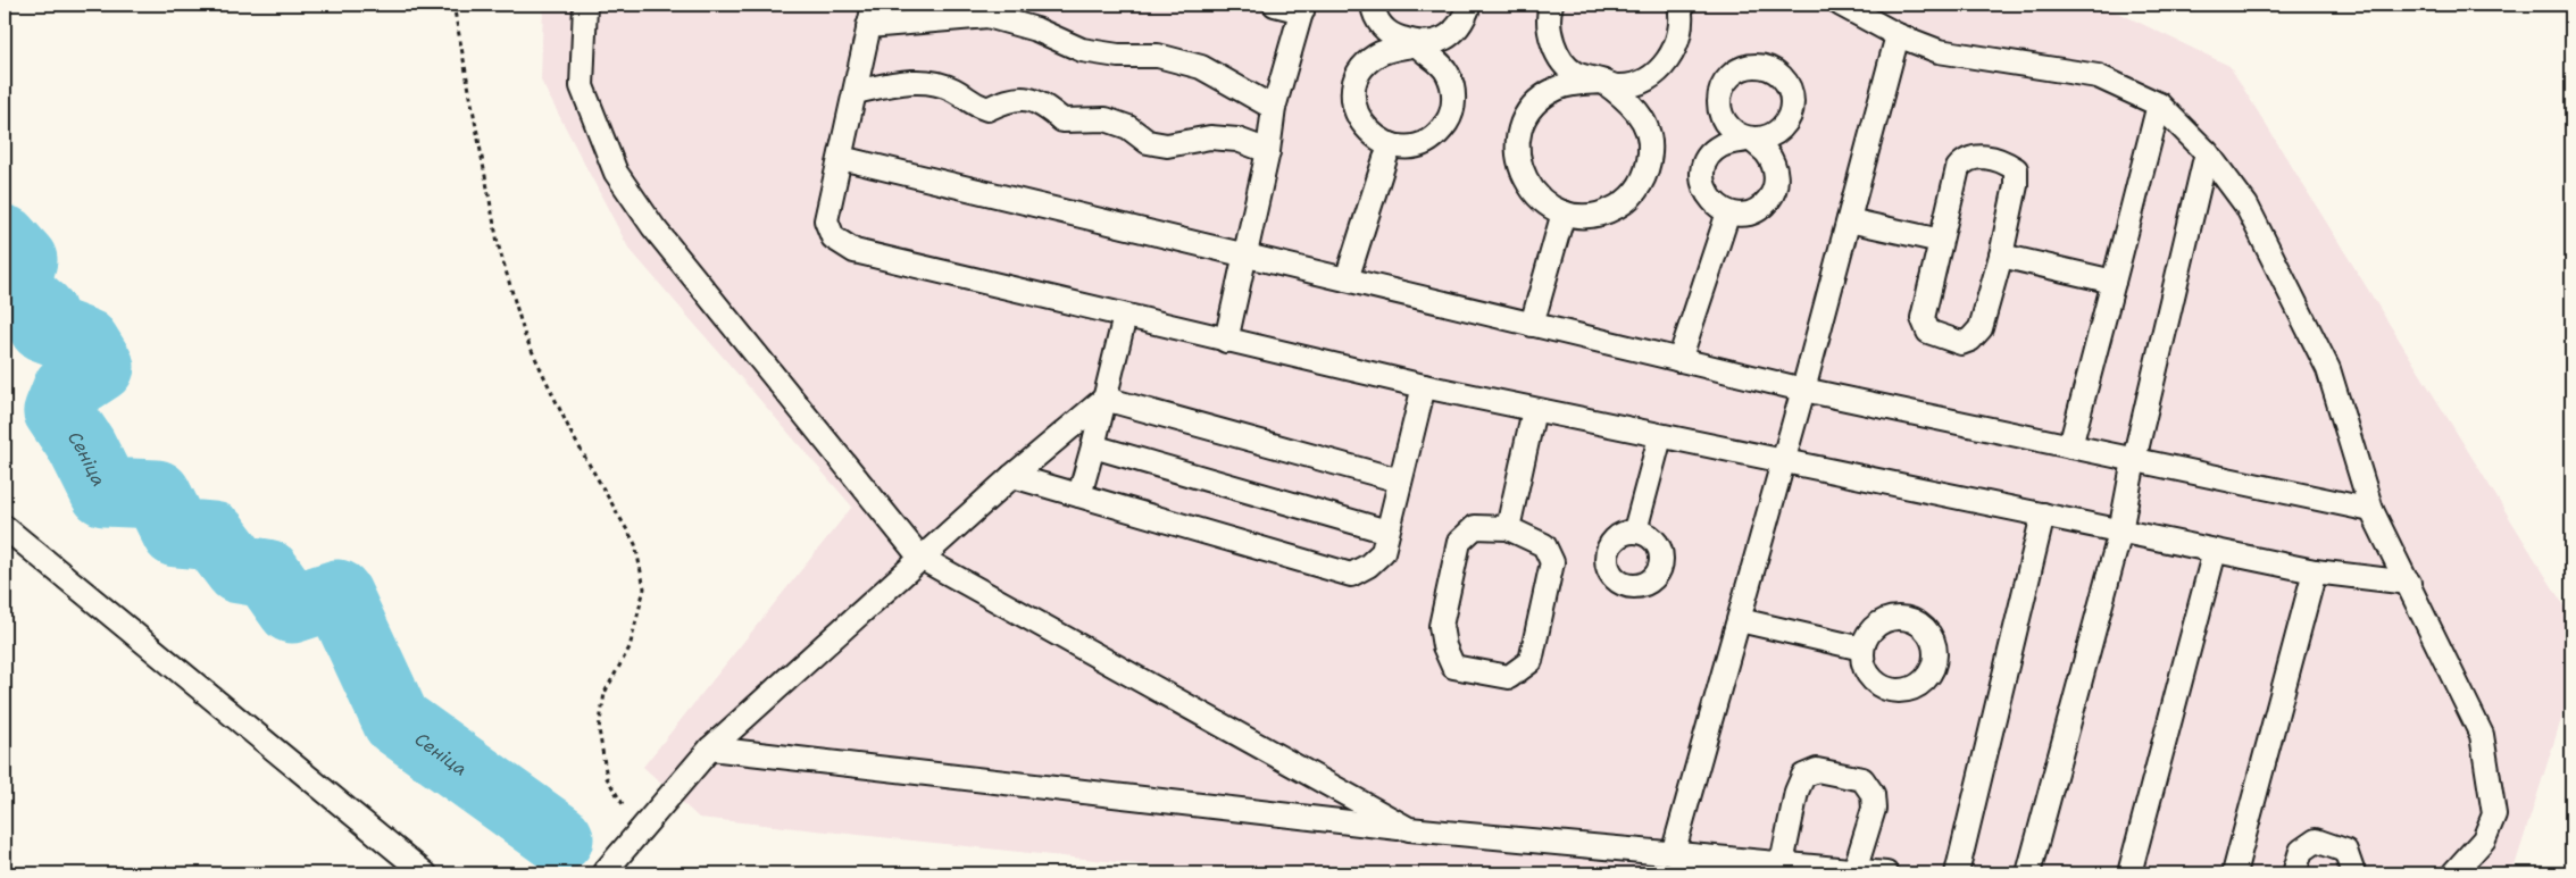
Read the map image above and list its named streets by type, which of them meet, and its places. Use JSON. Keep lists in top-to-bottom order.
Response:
{
  "water": ["Сеніца"]
}
